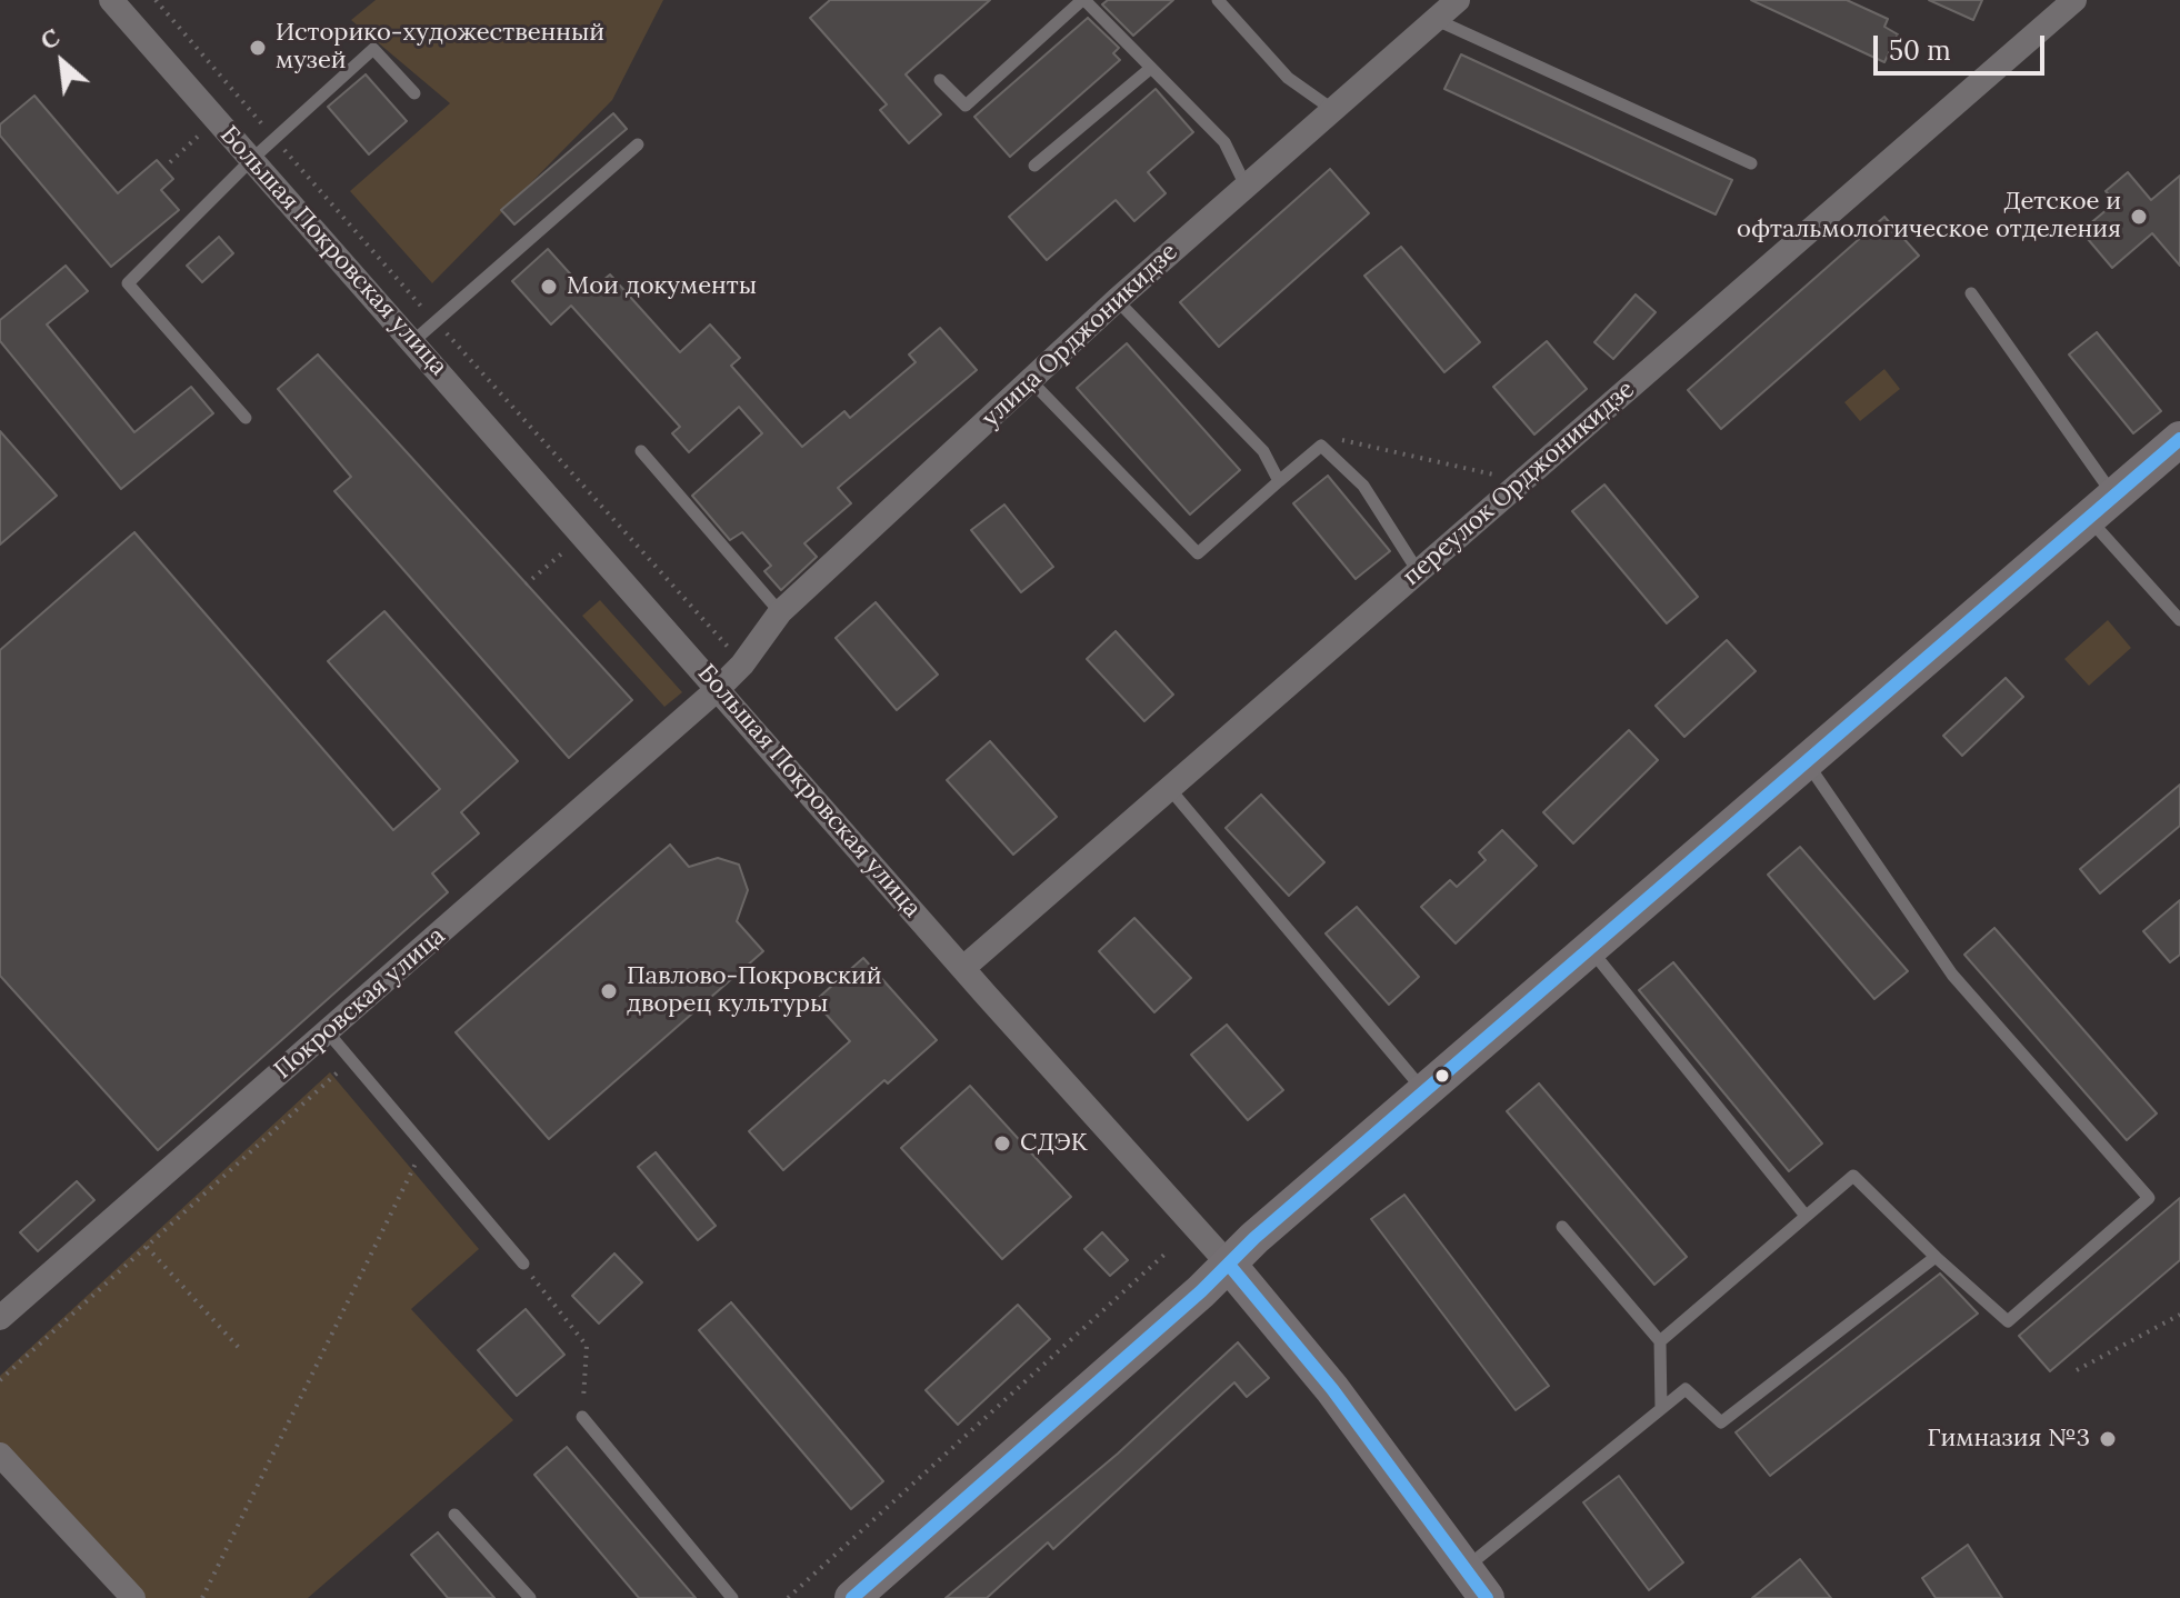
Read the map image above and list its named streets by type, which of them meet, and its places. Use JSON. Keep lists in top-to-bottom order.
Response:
{
  "streets": {
    "main road": ["Большая Покровская улица"],
    "street": ["улица Орджоникидзе", "переулок Орджоникидзе", "Покровская улица"]
  },
  "crossings": [
    ["Большая Покровская улица", "улица Орджоникидзе"],
    ["Большая Покровская улица", "переулок Орджоникидзе"],
    ["Большая Покровская улица", "Покровская улица"],
    ["улица Орджоникидзе", "Покровская улица"]
  ],
  "places": [
    "Историко-художественный музей",
    "Детское и офтальмологическое отделения",
    "Мои документы",
    "Павлово-Покровский дворец культуры",
    "СДЭК",
    "Гимназия №3"
  ],
  "scale_bar": "50 m",
  "north": "top left"
}
